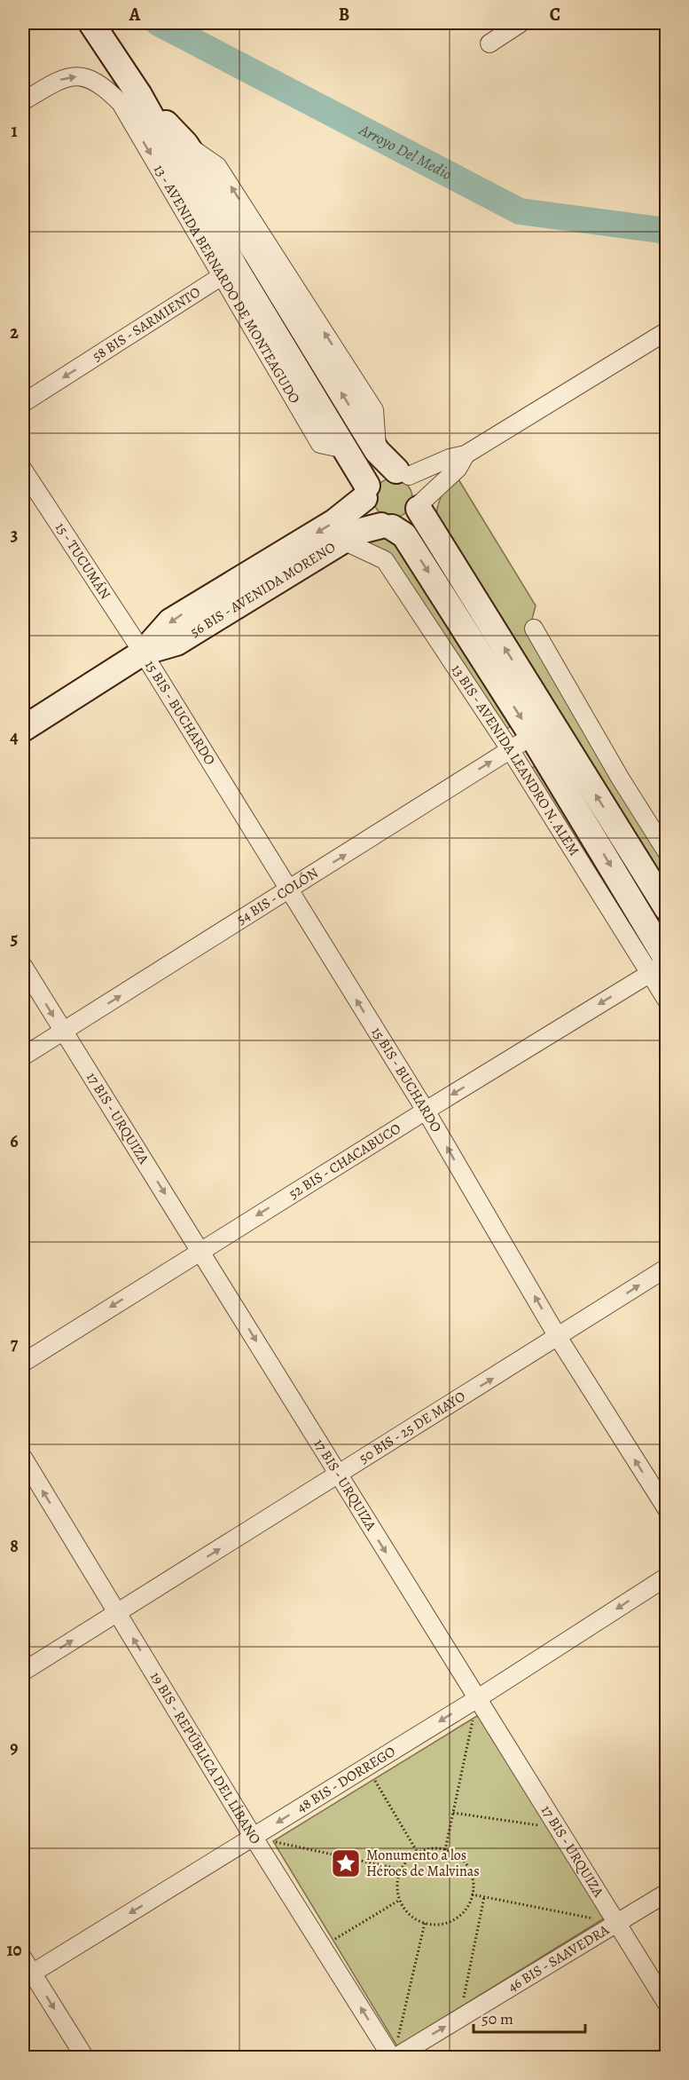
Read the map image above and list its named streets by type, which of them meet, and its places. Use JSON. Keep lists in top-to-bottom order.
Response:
{
  "streets": {
    "main road": ["13 - AVENIDA BERNARDO DE MONTEAGUDO", "56 BIS - AVENIDA MORENO", "13 BIS - AVENIDA LEANDRO N. ALEM"],
    "street": [
      "58 BIS - SARMIENTO",
      "15 - TUCUMÁN",
      "15 BIS - BUCHARDO",
      "54 BIS - COLÓN",
      "17 BIS - URQUIZA",
      "52 BIS - CHACABUCO",
      "50 BIS - 25 DE MAYO",
      "19 BIS - REPÚBLICA DEL LÍBANO",
      "48 BIS - DORREGO",
      "46 BIS - SAAVEDRA"
    ]
  },
  "crossings": [
    ["13 - AVENIDA BERNARDO DE MONTEAGUDO", "58 BIS - SARMIENTO"],
    ["13 - AVENIDA BERNARDO DE MONTEAGUDO", "56 BIS - AVENIDA MORENO"],
    ["13 - AVENIDA BERNARDO DE MONTEAGUDO", "13 BIS - AVENIDA LEANDRO N. ALEM"],
    ["15 - TUCUMÁN", "56 BIS - AVENIDA MORENO"],
    ["15 - TUCUMÁN", "15 BIS - BUCHARDO"],
    ["56 BIS - AVENIDA MORENO", "15 BIS - BUCHARDO"],
    ["56 BIS - AVENIDA MORENO", "13 BIS - AVENIDA LEANDRO N. ALEM"],
    ["15 BIS - BUCHARDO", "54 BIS - COLÓN"],
    ["15 BIS - BUCHARDO", "52 BIS - CHACABUCO"],
    ["15 BIS - BUCHARDO", "50 BIS - 25 DE MAYO"],
    ["13 BIS - AVENIDA LEANDRO N. ALEM", "54 BIS - COLÓN"],
    ["13 BIS - AVENIDA LEANDRO N. ALEM", "52 BIS - CHACABUCO"],
    ["54 BIS - COLÓN", "17 BIS - URQUIZA"],
    ["17 BIS - URQUIZA", "52 BIS - CHACABUCO"],
    ["17 BIS - URQUIZA", "50 BIS - 25 DE MAYO"],
    ["17 BIS - URQUIZA", "48 BIS - DORREGO"],
    ["17 BIS - URQUIZA", "46 BIS - SAAVEDRA"],
    ["50 BIS - 25 DE MAYO", "19 BIS - REPÚBLICA DEL LÍBANO"],
    ["19 BIS - REPÚBLICA DEL LÍBANO", "48 BIS - DORREGO"],
    ["19 BIS - REPÚBLICA DEL LÍBANO", "46 BIS - SAAVEDRA"]
  ],
  "one_way": [
    "58 BIS - SARMIENTO",
    "15 BIS - BUCHARDO",
    "54 BIS - COLÓN",
    "17 BIS - URQUIZA",
    "52 BIS - CHACABUCO",
    "50 BIS - 25 DE MAYO",
    "19 BIS - REPÚBLICA DEL LÍBANO",
    "48 BIS - DORREGO"
  ],
  "water": ["Arroyo Del Medio"],
  "places": {
    "place": ["Monumento a los Héroes de Malvinas"]
  },
  "scale_bar": "50 m",
  "grid": {
    "columns": ["A", "B", "C"],
    "rows": [
      "1",
      "2",
      "3",
      "4",
      "5",
      "6",
      "7",
      "8",
      "9",
      "10"
    ]
  }
}
